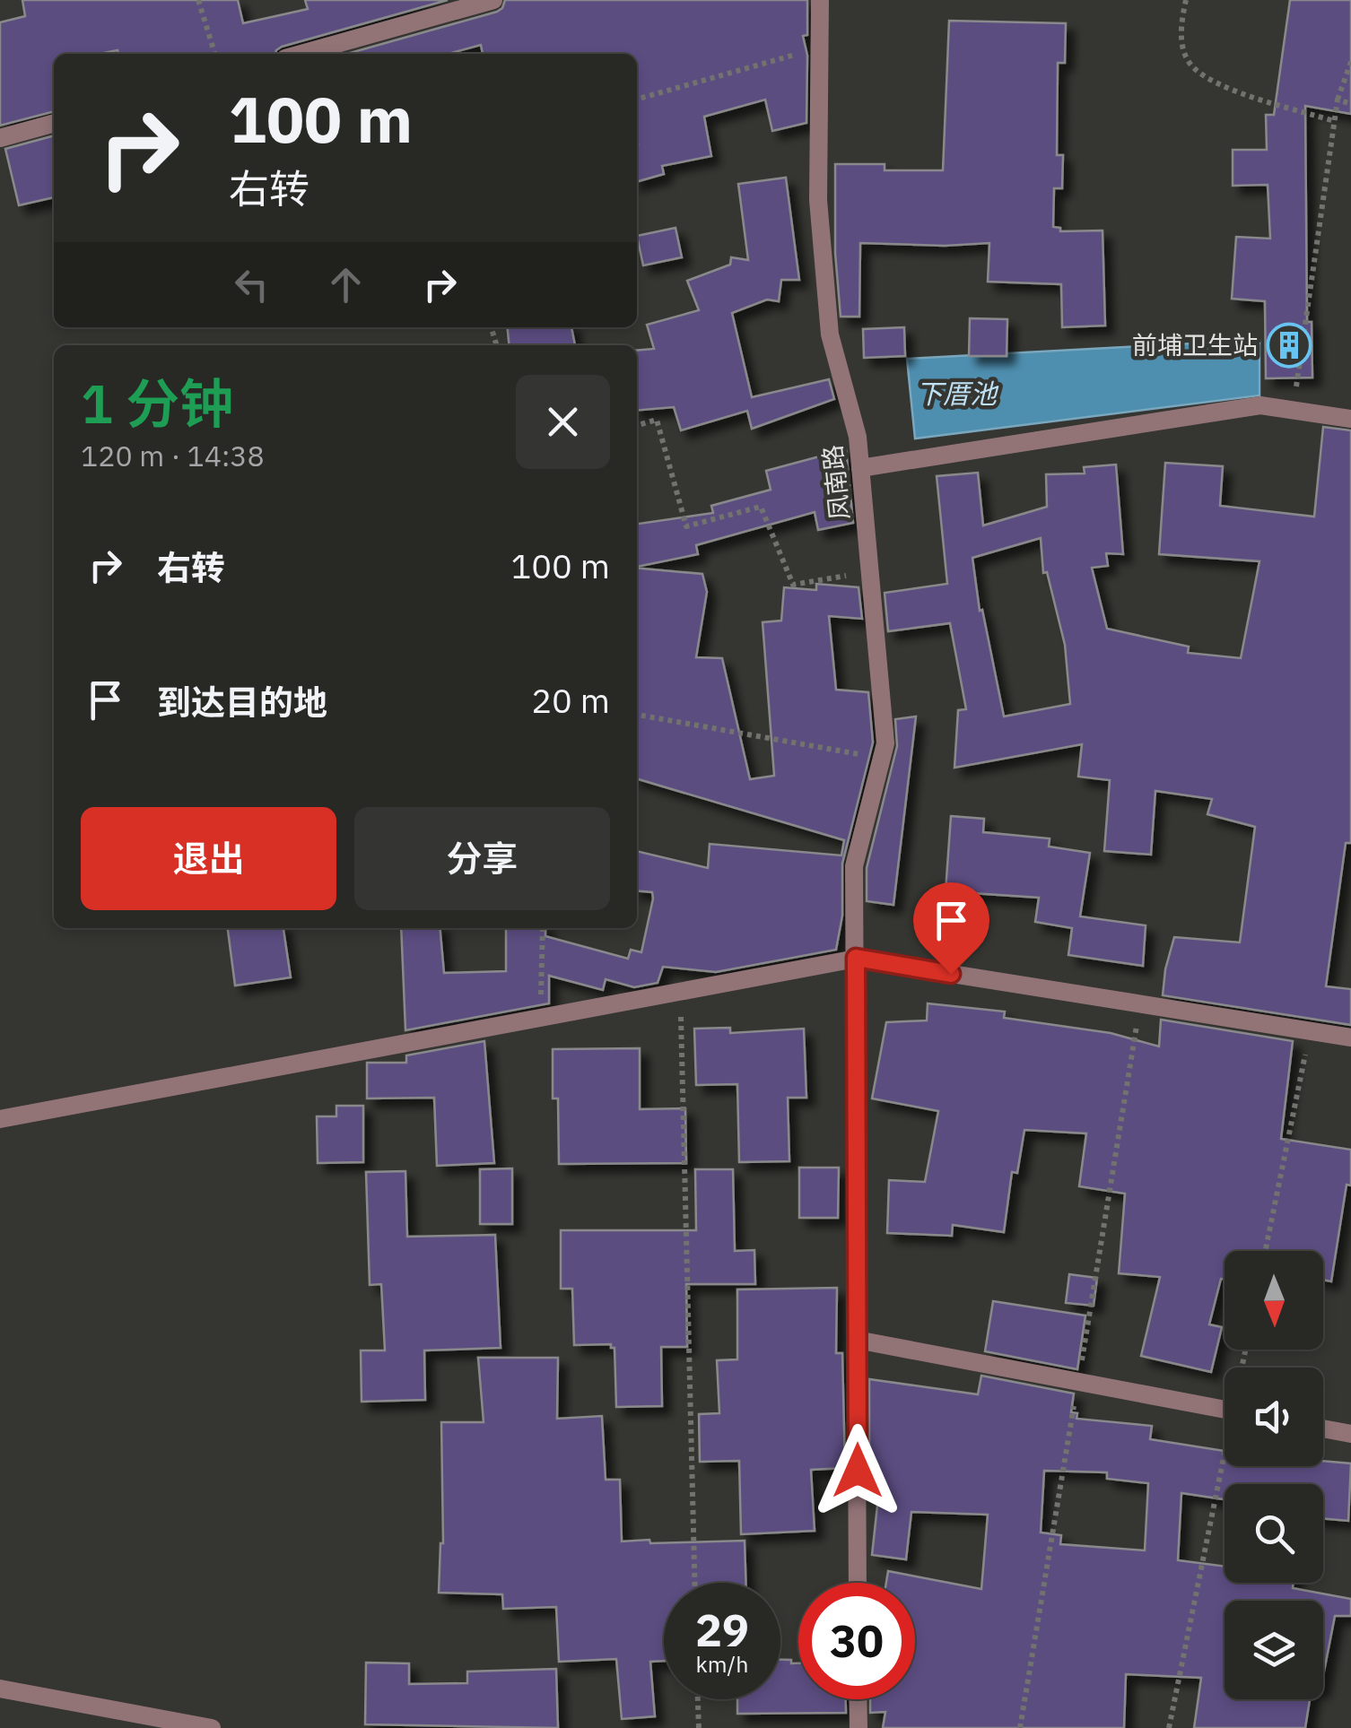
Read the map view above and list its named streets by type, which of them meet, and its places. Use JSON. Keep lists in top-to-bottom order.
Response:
{
  "streets": {
    "street": ["凤南路"]
  },
  "water": ["下厝池"],
  "places": {
    "building": ["前埔卫生站"]
  },
  "north": "bottom",
  "page": {
    "turn": ["100 m", "右转"],
    "heading": ["1 分钟", "120 m · 14:38"],
    "list": [
      {
        "name": "右转",
        "value": "100 m"
      },
      {
        "name": "到达目的地",
        "value": "20 m"
      }
    ],
    "buttons": ["退出", "分享"],
    "speed": "29 km/h",
    "limit": "30"
  }
}
